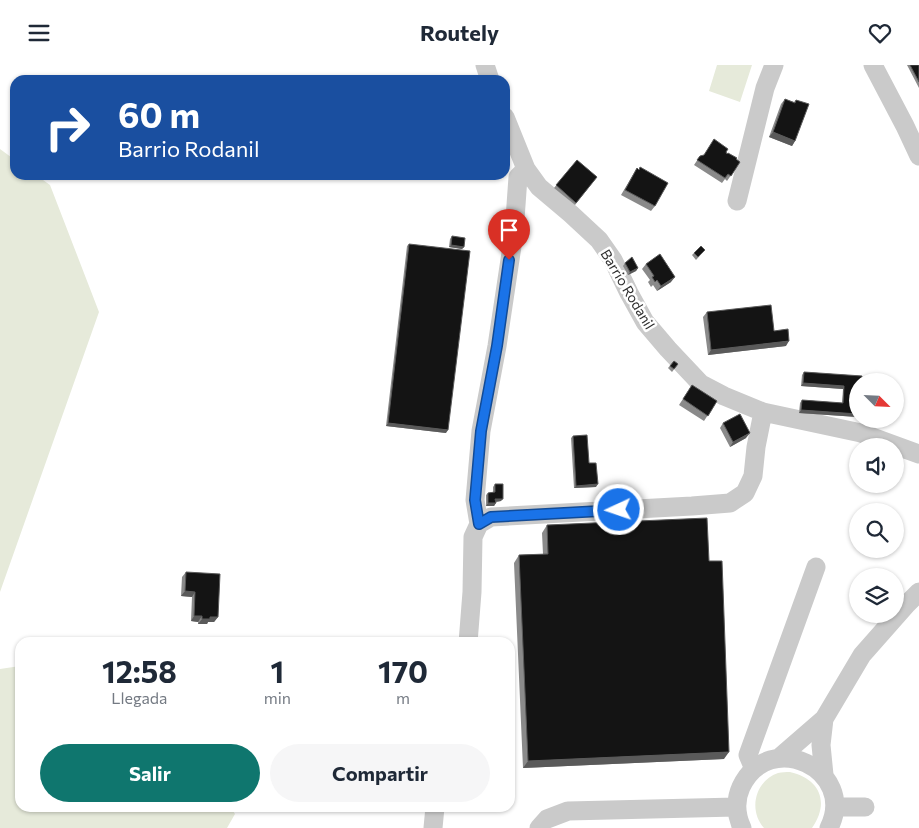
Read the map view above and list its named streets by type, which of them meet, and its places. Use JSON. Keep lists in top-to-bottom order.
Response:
{
  "streets": {
    "street": ["Barrio Rodanil"]
  },
  "north": "bottom right",
  "page": {
    "header": "Routely",
    "turn": ["60 m", "Barrio Rodanil"],
    "eta": [
      "12:58",
      "Llegada",
      "1",
      "min",
      "170",
      "m"
    ],
    "buttons": ["Salir", "Compartir"]
  }
}
